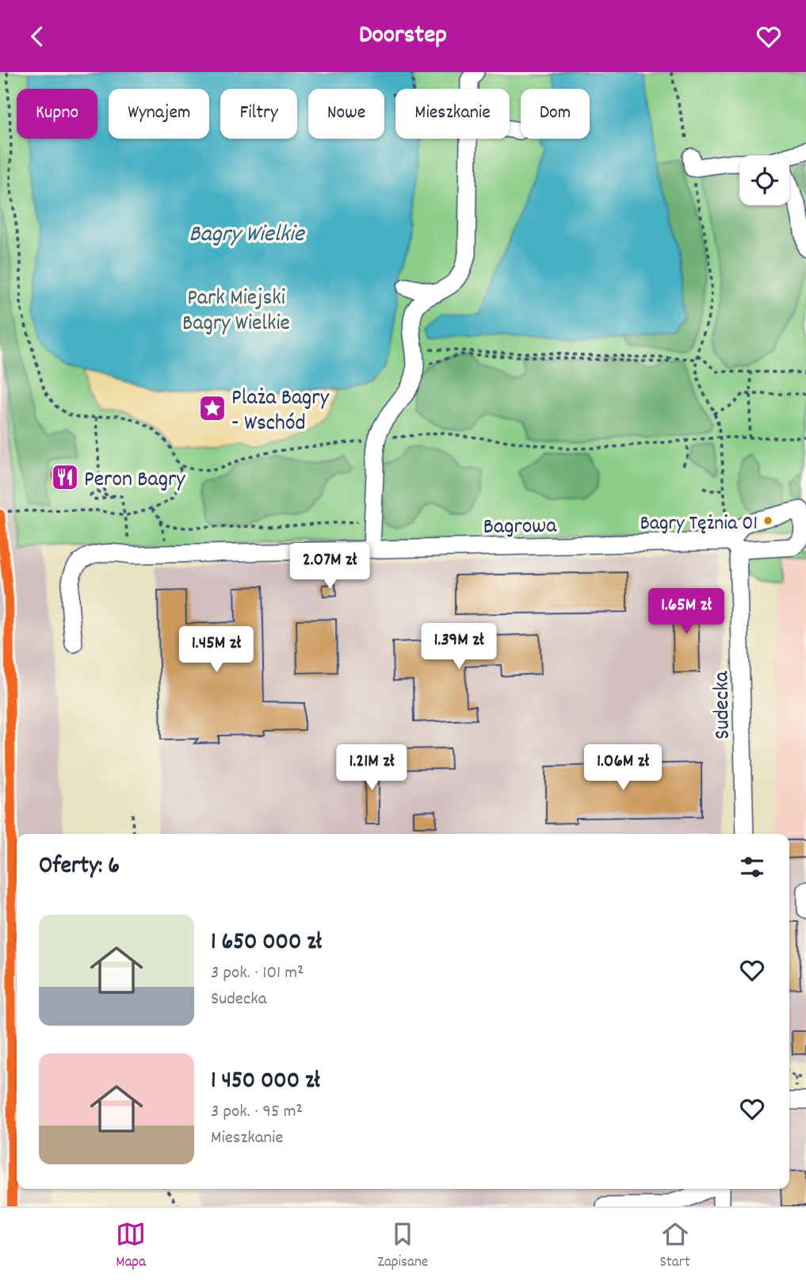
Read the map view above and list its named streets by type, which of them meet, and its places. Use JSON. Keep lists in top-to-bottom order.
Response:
{
  "streets": {
    "street": ["Bagrowa", "Sudecka"]
  },
  "crossings": [
    ["Bagrowa", "Sudecka"]
  ],
  "water": ["Bagry Wielkie"],
  "parks": ["Park Miejski Bagry Wielkie"],
  "places": {
    "place": ["Plaża Bagry - Wschód"],
    "restaurant": ["Peron Bagry"],
    "other": ["Bagry Tężnia 01"]
  },
  "page": {
    "header": "Doorstep",
    "chip": [
      "Kupno",
      "Wynajem",
      "Filtry",
      "Nowe",
      "Mieszkanie",
      "Dom"
    ],
    "price": [
      "2.07M zł",
      "1.65M zł",
      "1.39M zł",
      "1.45M zł",
      "1.21M zł",
      "1.06M zł"
    ],
    "heading": "Oferty: 6",
    "list": [
      {
        "name": "1 650 000 zł",
        "note": "3 pok. · 101 m² · Sudecka"
      },
      {
        "name": "1 450 000 zł",
        "note": "3 pok. · 95 m² · Mieszkanie"
      }
    ],
    "tabs": ["Mapa", "Zapisane", "Start"]
  }
}
